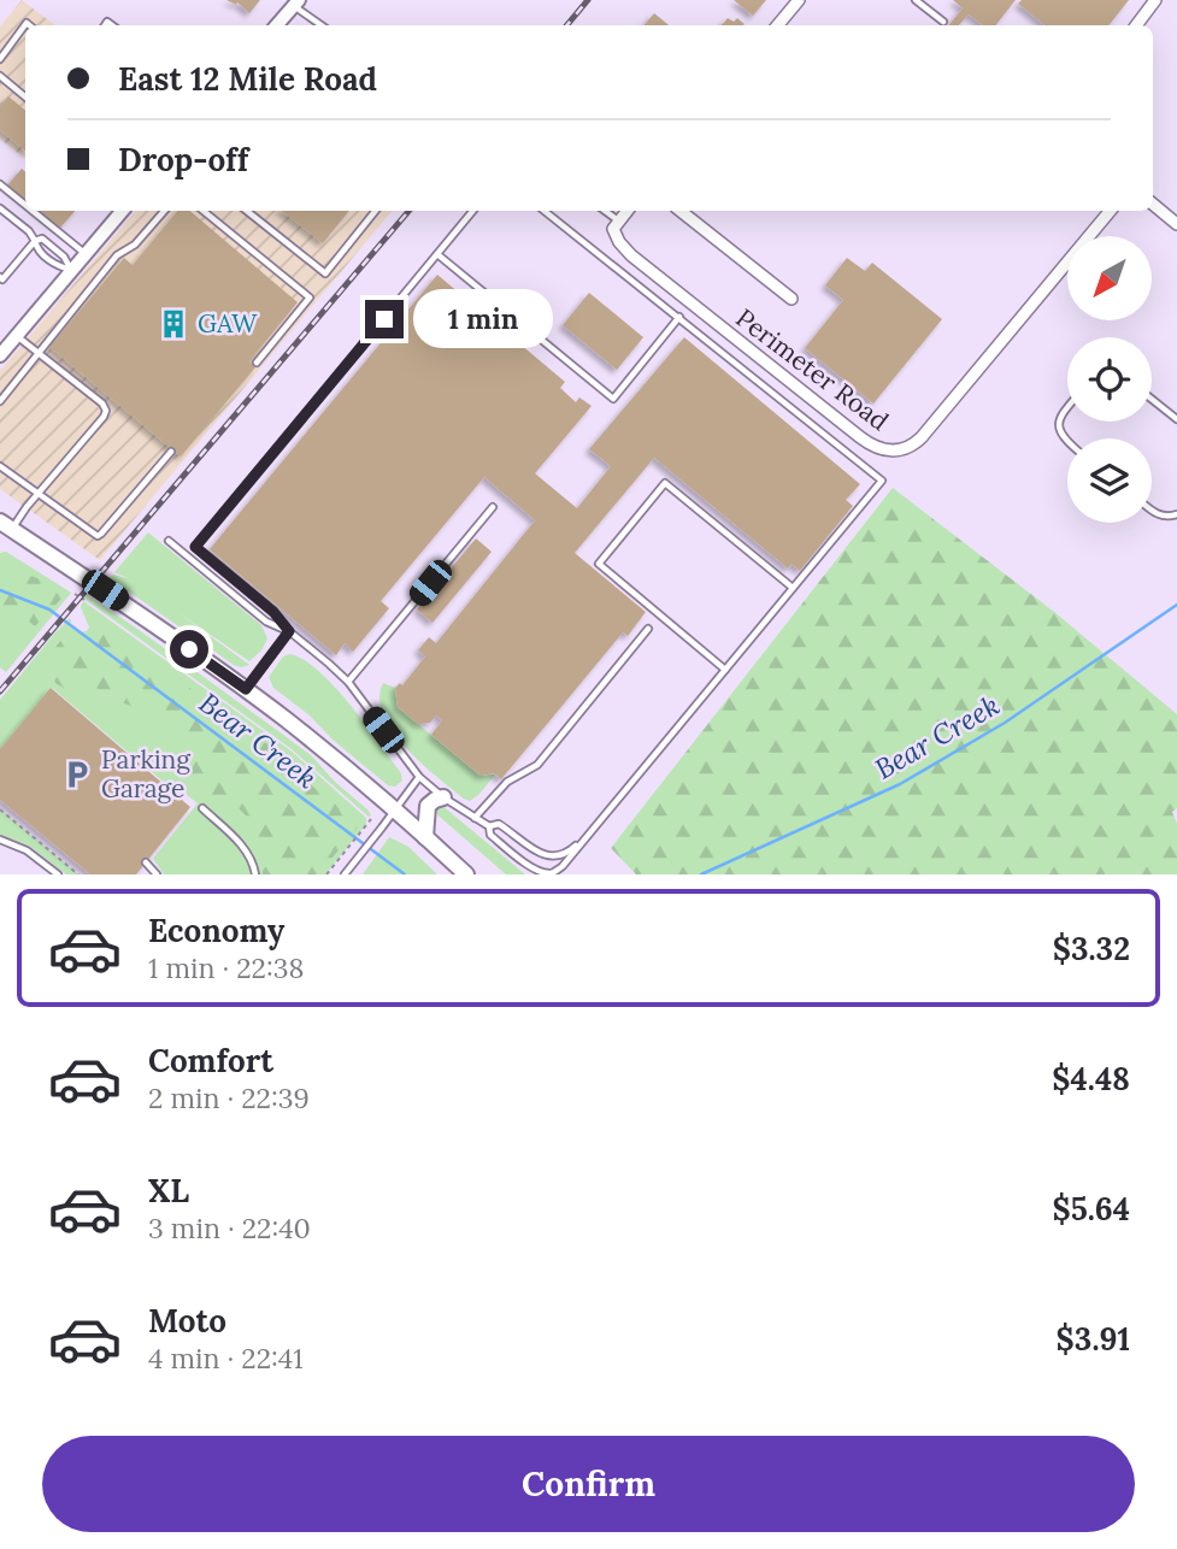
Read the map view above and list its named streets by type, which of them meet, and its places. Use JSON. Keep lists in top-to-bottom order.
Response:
{
  "streets": {
    "street": ["Perimeter Road"]
  },
  "water": ["Bear Creek"],
  "places": {
    "building": ["GAW"],
    "parking": ["Parking Garage"]
  },
  "north": "bottom left",
  "page": {
    "banner": ["East 12 Mile Road", "Drop-off"],
    "bubble": "1 min",
    "list": [
      {
        "name": "Economy",
        "note": "1 min · 22:38",
        "value": "$3.32"
      },
      {
        "name": "Comfort",
        "note": "2 min · 22:39",
        "value": "$4.48"
      },
      {
        "name": "XL",
        "note": "3 min · 22:40",
        "value": "$5.64"
      },
      {
        "name": "Moto",
        "note": "4 min · 22:41",
        "value": "$3.91"
      }
    ],
    "buttons": "Confirm"
  }
}
